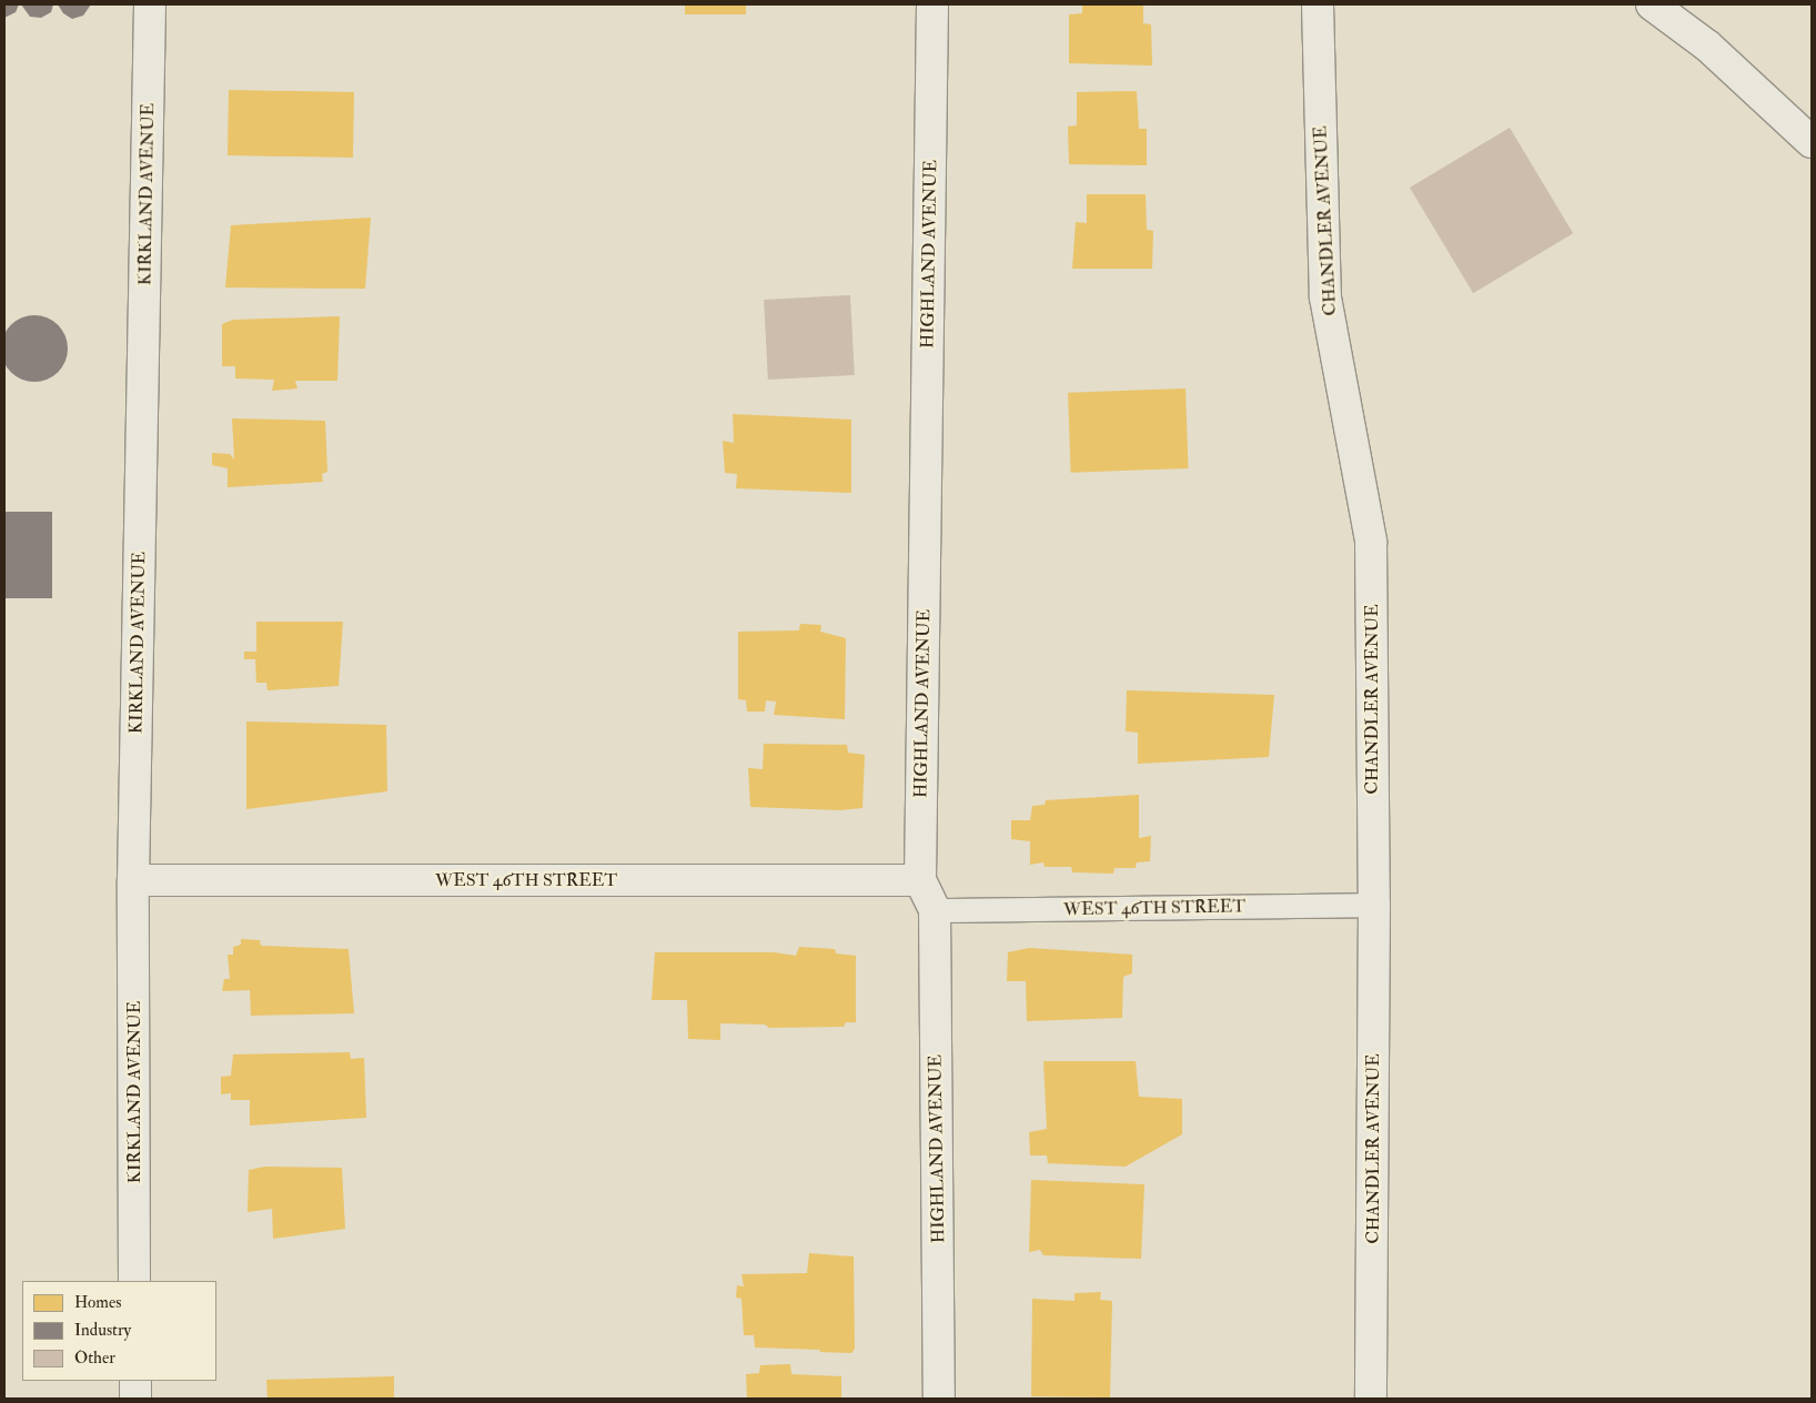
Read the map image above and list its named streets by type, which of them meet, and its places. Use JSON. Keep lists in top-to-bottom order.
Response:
{
  "streets": {
    "street": [
      "KIRKLAND AVENUE",
      "CHANDLER AVENUE",
      "HIGHLAND AVENUE",
      "WEST 46TH STREET"
    ]
  },
  "crossings": [
    ["KIRKLAND AVENUE", "WEST 46TH STREET"],
    ["CHANDLER AVENUE", "WEST 46TH STREET"],
    ["HIGHLAND AVENUE", "WEST 46TH STREET"]
  ],
  "legend": ["Homes", "Industry", "Other"]
}
